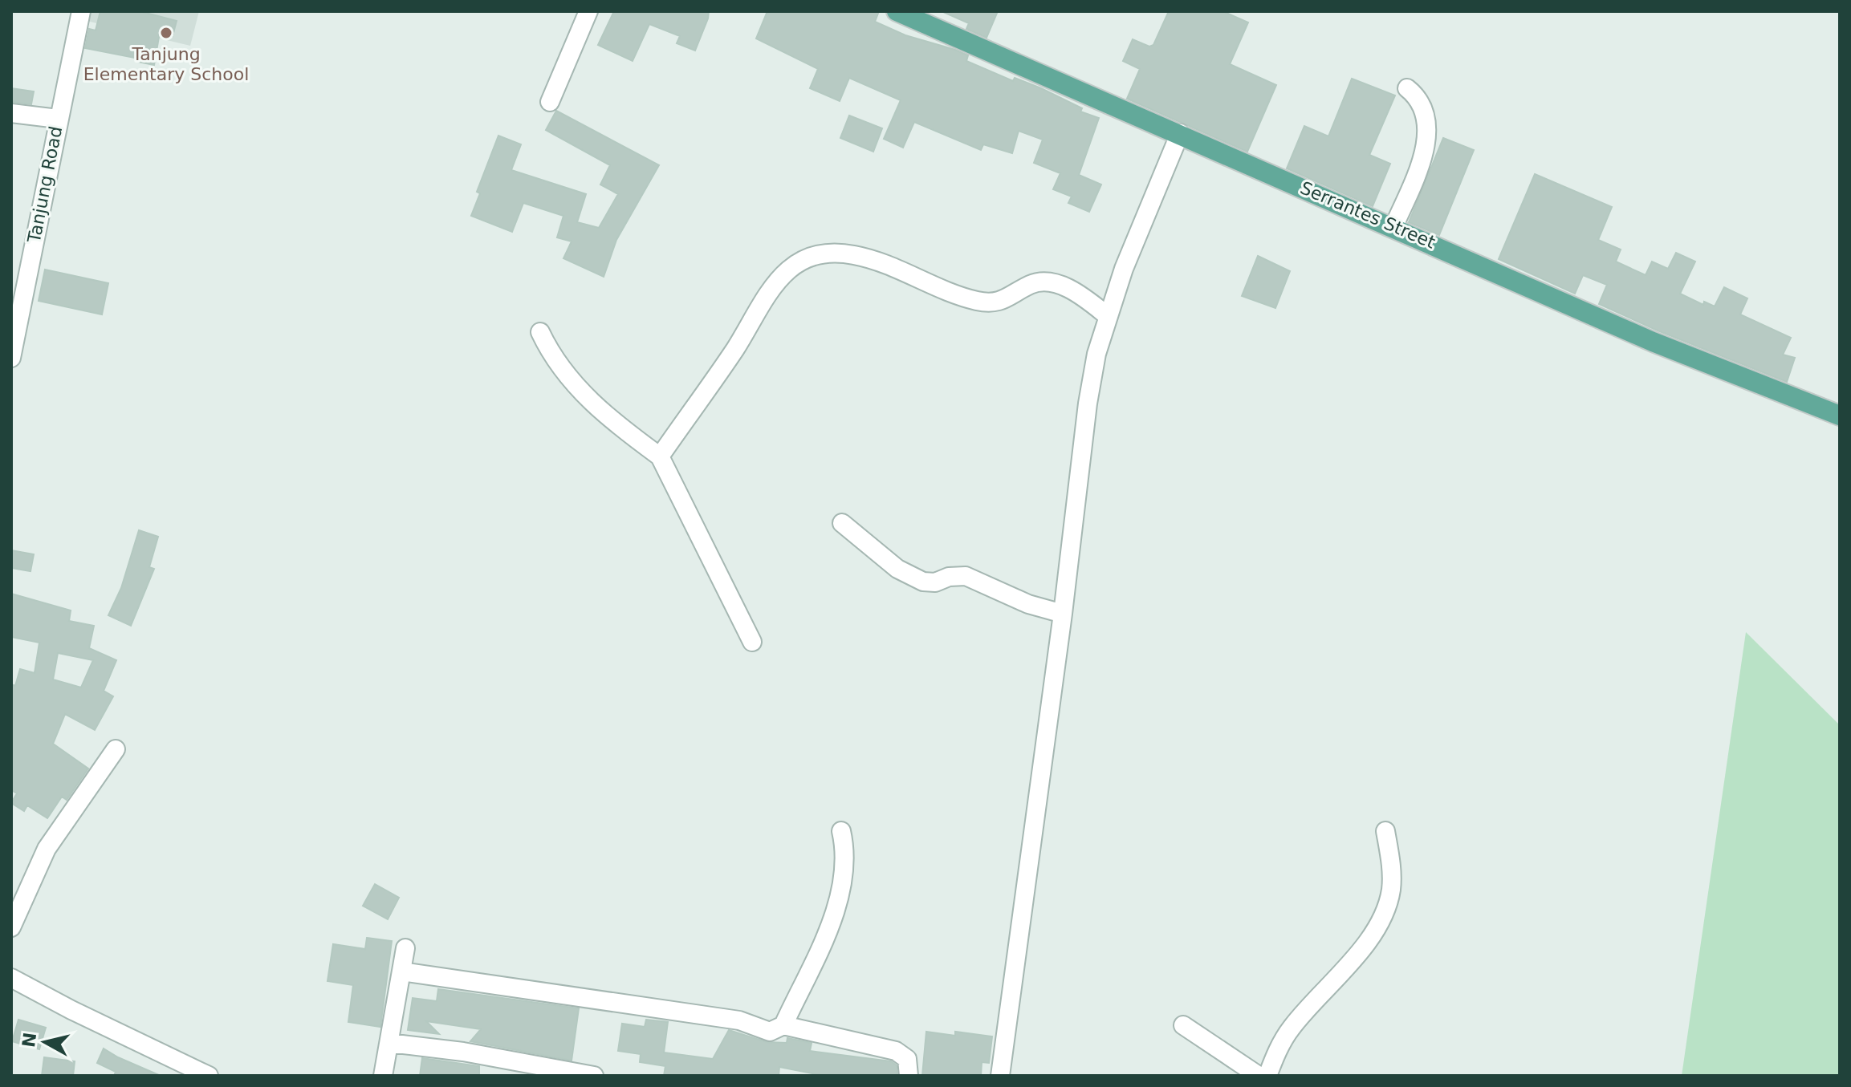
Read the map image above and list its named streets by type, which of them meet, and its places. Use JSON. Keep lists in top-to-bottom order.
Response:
{
  "streets": {
    "main road": ["Serrantes Street"],
    "street": ["Tanjung Road"]
  },
  "places": ["Tanjung Elementary School"],
  "north": "left"
}
